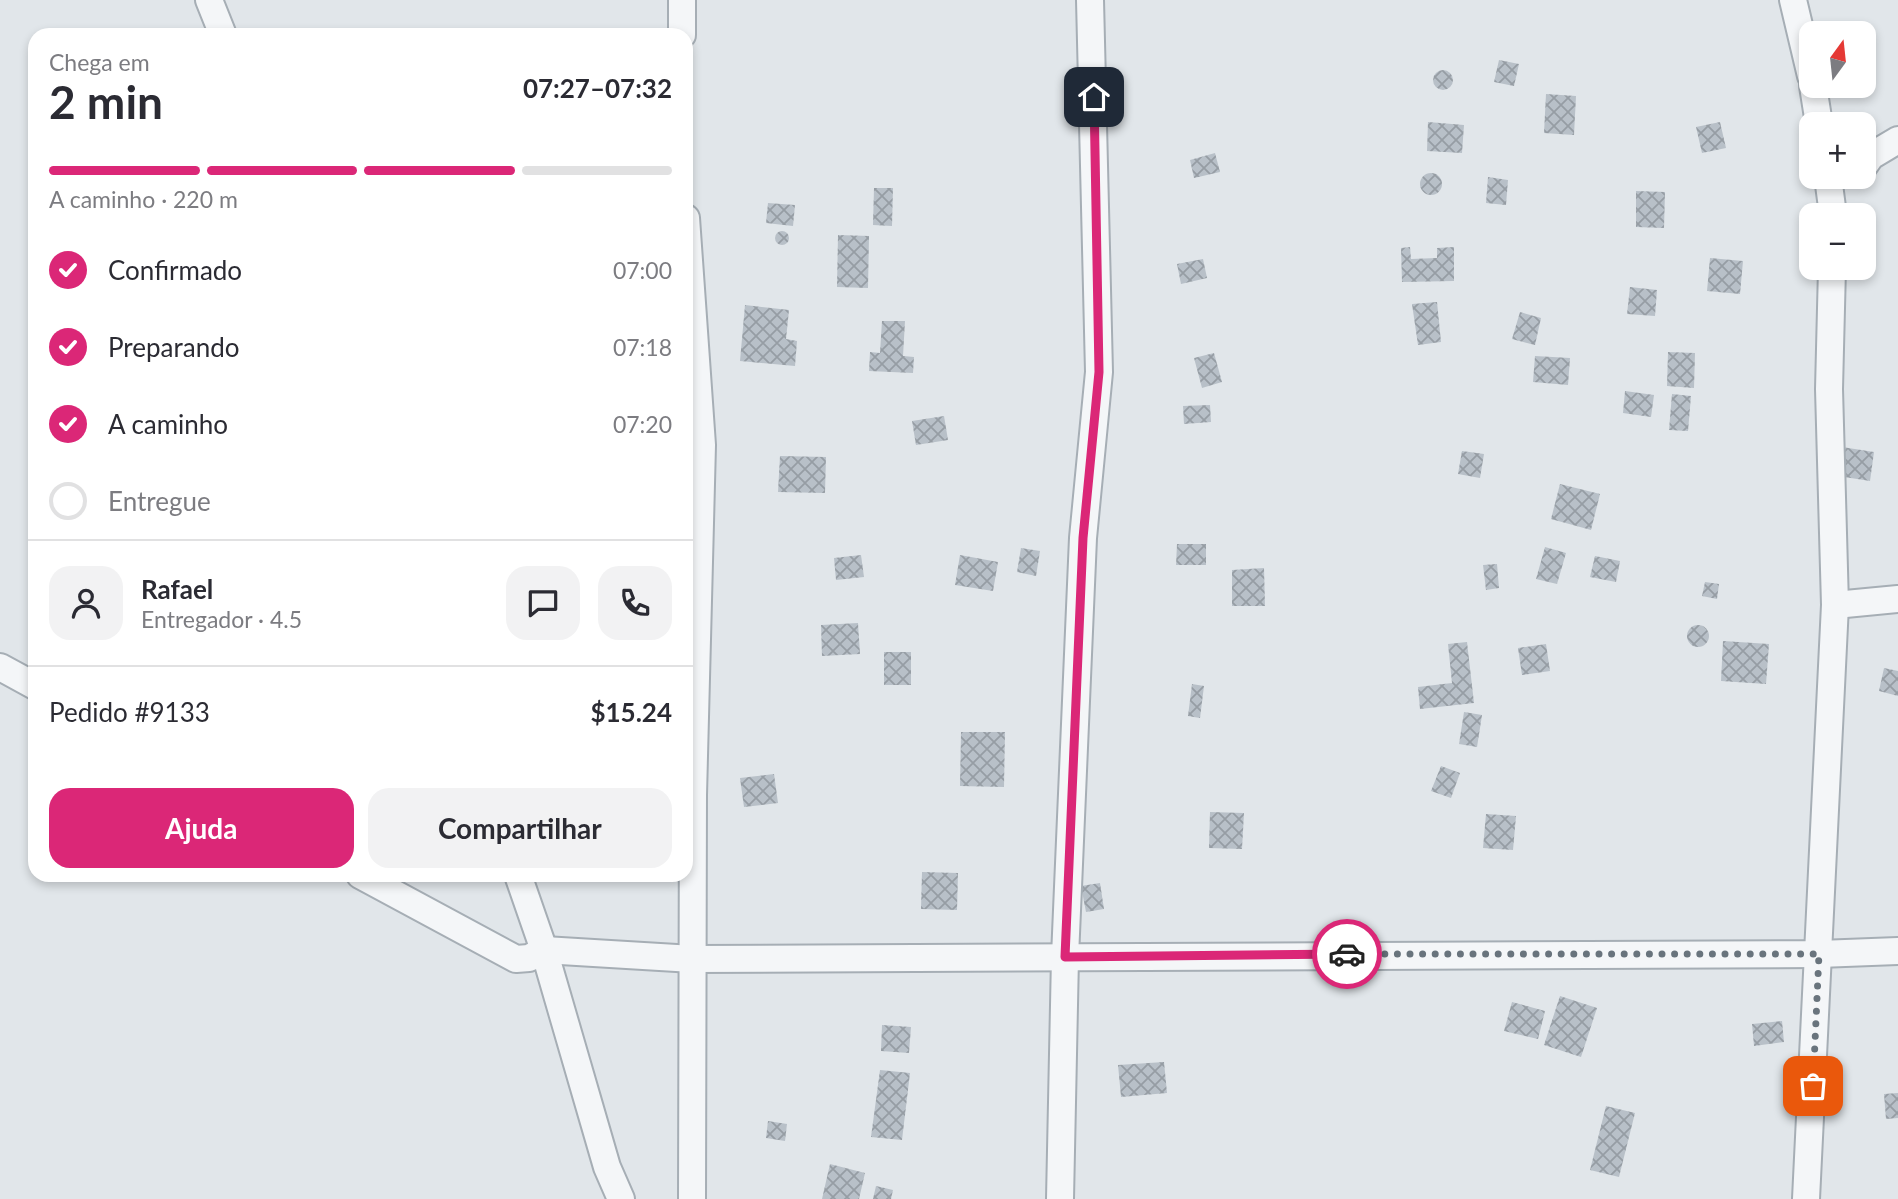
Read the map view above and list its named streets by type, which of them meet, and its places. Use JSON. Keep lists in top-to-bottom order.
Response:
{
  "north": "top",
  "page": {
    "map_buttons": ["+", "−"],
    "heading": ["2 min", "Chega em", "07:27–07:32"],
    "panel": [
      "Rafael",
      "Entregador · 4.5",
      "Pedido #9133",
      "$15.24"
    ],
    "bar": "A caminho · 220 m",
    "list": [
      ["Confirmado", "07:00"],
      ["Preparando", "07:18"],
      ["A caminho", "07:20"],
      "Entregue"
    ],
    "buttons": ["Ajuda", "Compartilhar"]
  }
}
